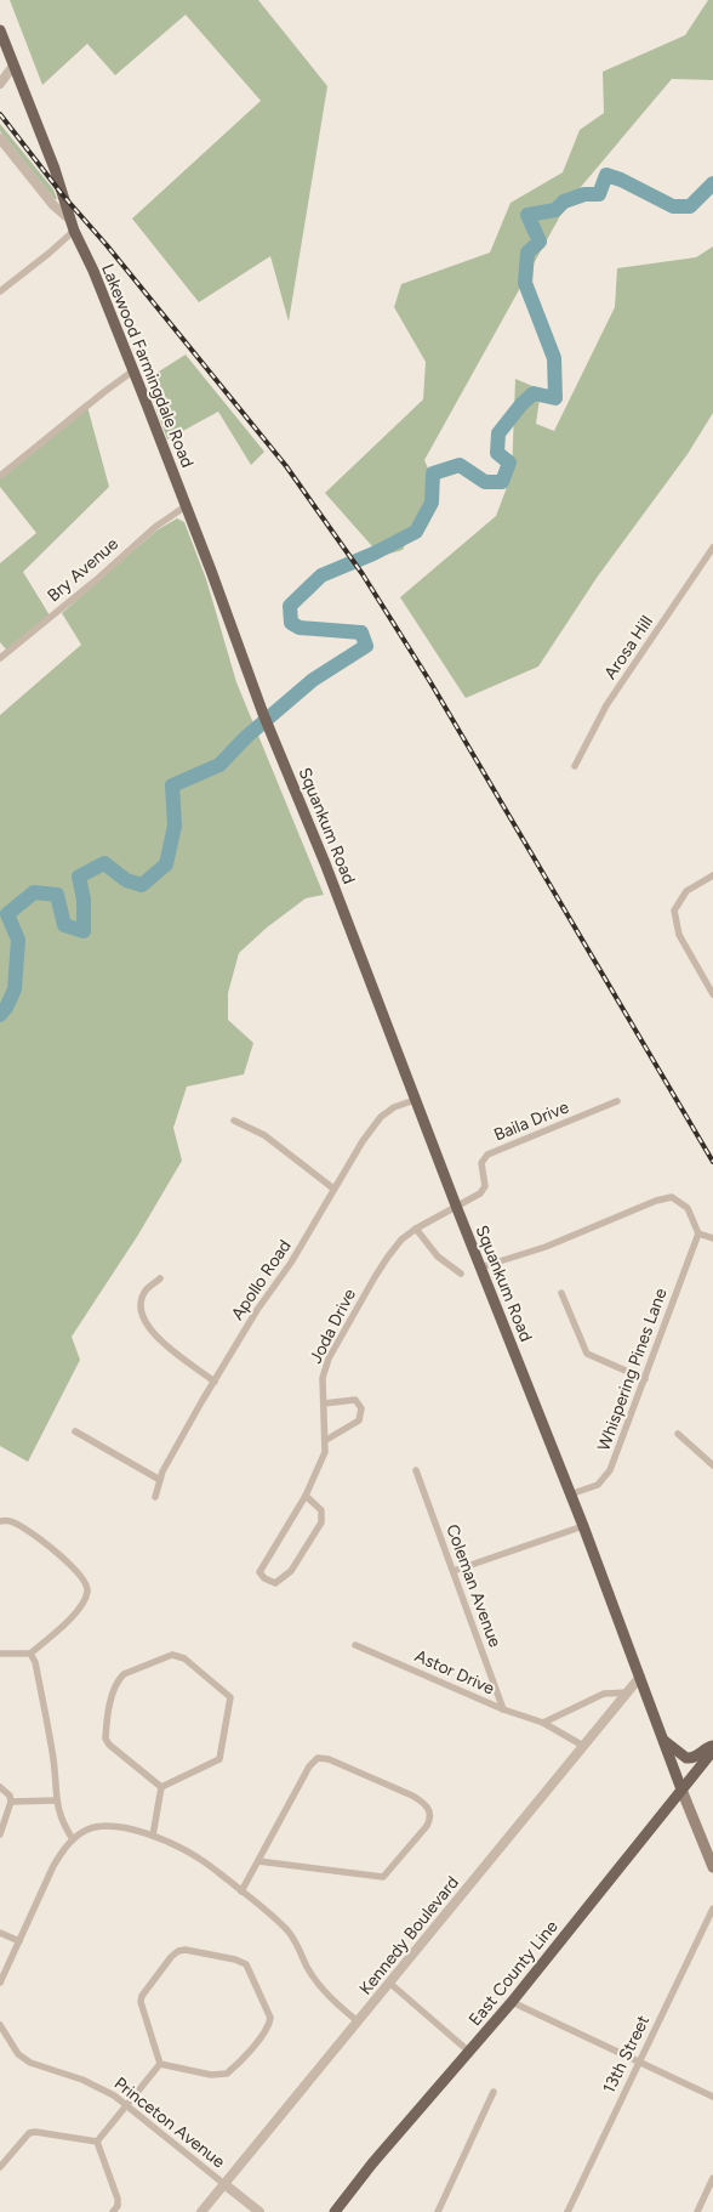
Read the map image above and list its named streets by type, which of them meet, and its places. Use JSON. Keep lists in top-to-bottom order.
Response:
{
  "streets": {
    "main road": ["Lakewood Farmingdale Road", "Squankum Road", "East County Line"],
    "street": [
      "Bry Avenue",
      "Arosa Hill",
      "Baila Drive",
      "Apollo Road",
      "Joda Drive",
      "Whispering Pines Lane",
      "Coleman Avenue",
      "Astor Drive",
      "Kennedy Boulevard",
      "13th Street",
      "Princeton Avenue"
    ]
  },
  "crossings": [
    ["Lakewood Farmingdale Road", "Bry Avenue"],
    ["Lakewood Farmingdale Road", "Squankum Road"],
    ["Squankum Road", "Baila Drive"],
    ["Squankum Road", "Apollo Road"],
    ["Squankum Road", "Joda Drive"],
    ["Squankum Road", "Whispering Pines Lane"],
    ["Squankum Road", "Kennedy Boulevard"],
    ["Squankum Road", "East County Line"],
    ["Baila Drive", "Joda Drive"],
    ["Coleman Avenue", "Astor Drive"],
    ["Astor Drive", "Kennedy Boulevard"],
    ["Kennedy Boulevard", "Princeton Avenue"]
  ]
}
